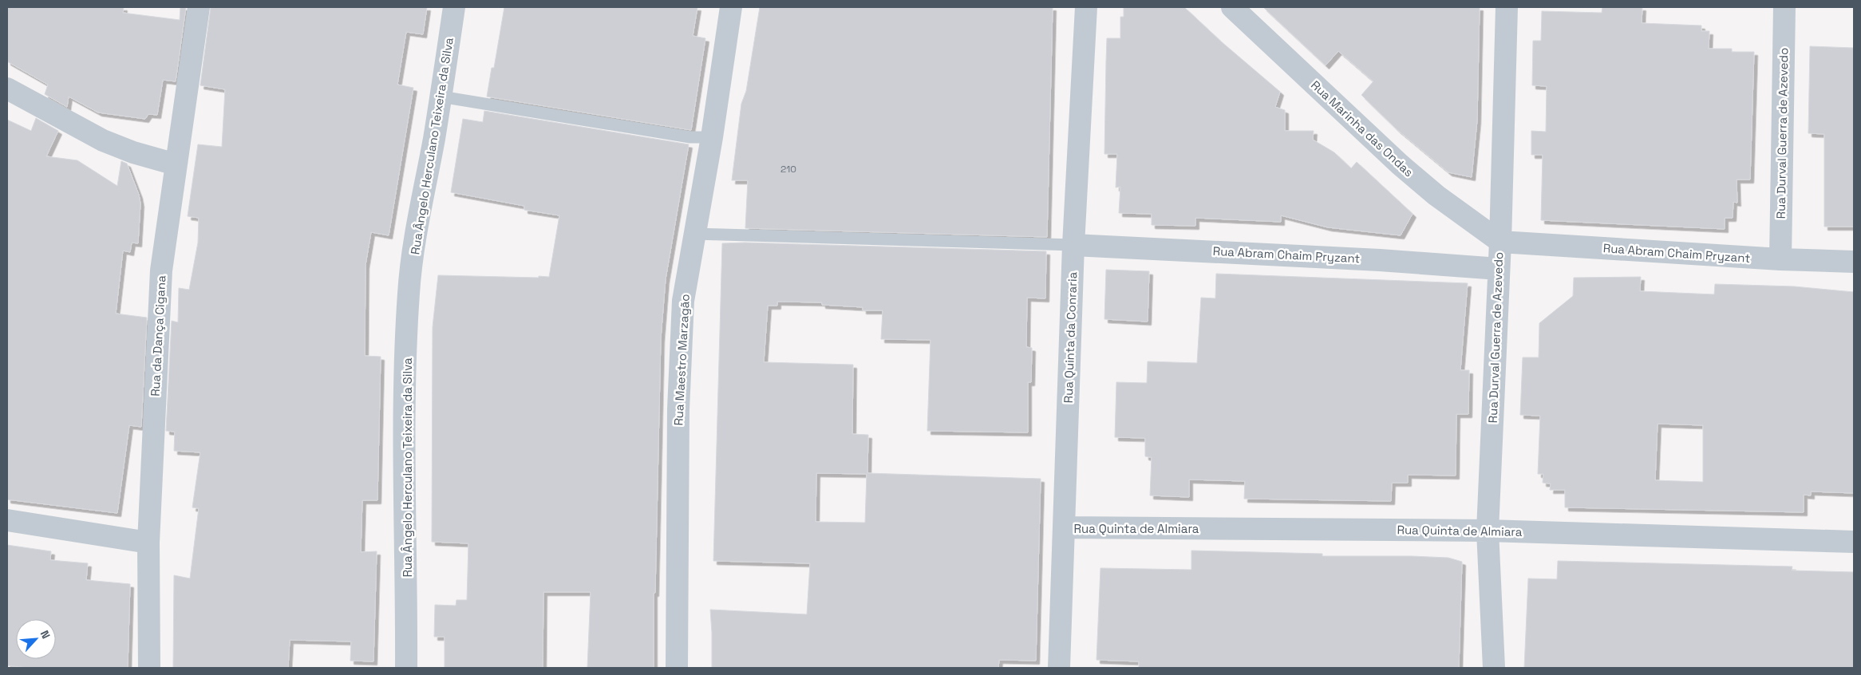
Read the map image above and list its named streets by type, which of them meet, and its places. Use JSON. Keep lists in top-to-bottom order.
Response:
{
  "streets": {
    "street": [
      "Rua Marinha das Ondas",
      "Rua Durval Guerra de Azevedo",
      "Rua Ângelo Herculano Teixeira da Silva",
      "Rua Abram Chaim Pryzant",
      "Rua da Dança Cigana",
      "Rua Quinta da Conraria",
      "Rua Maestro Marzagão",
      "Rua Quinta de Almiara"
    ]
  },
  "crossings": [
    ["Rua Marinha das Ondas", "Rua Durval Guerra de Azevedo"],
    ["Rua Marinha das Ondas", "Rua Abram Chaim Pryzant"],
    ["Rua Durval Guerra de Azevedo", "Rua Abram Chaim Pryzant"],
    ["Rua Durval Guerra de Azevedo", "Rua Quinta de Almiara"],
    ["Rua Abram Chaim Pryzant", "Rua Quinta da Conraria"],
    ["Rua Quinta da Conraria", "Rua Quinta de Almiara"]
  ],
  "house_numbers": ["210"],
  "north": "top right"
}
